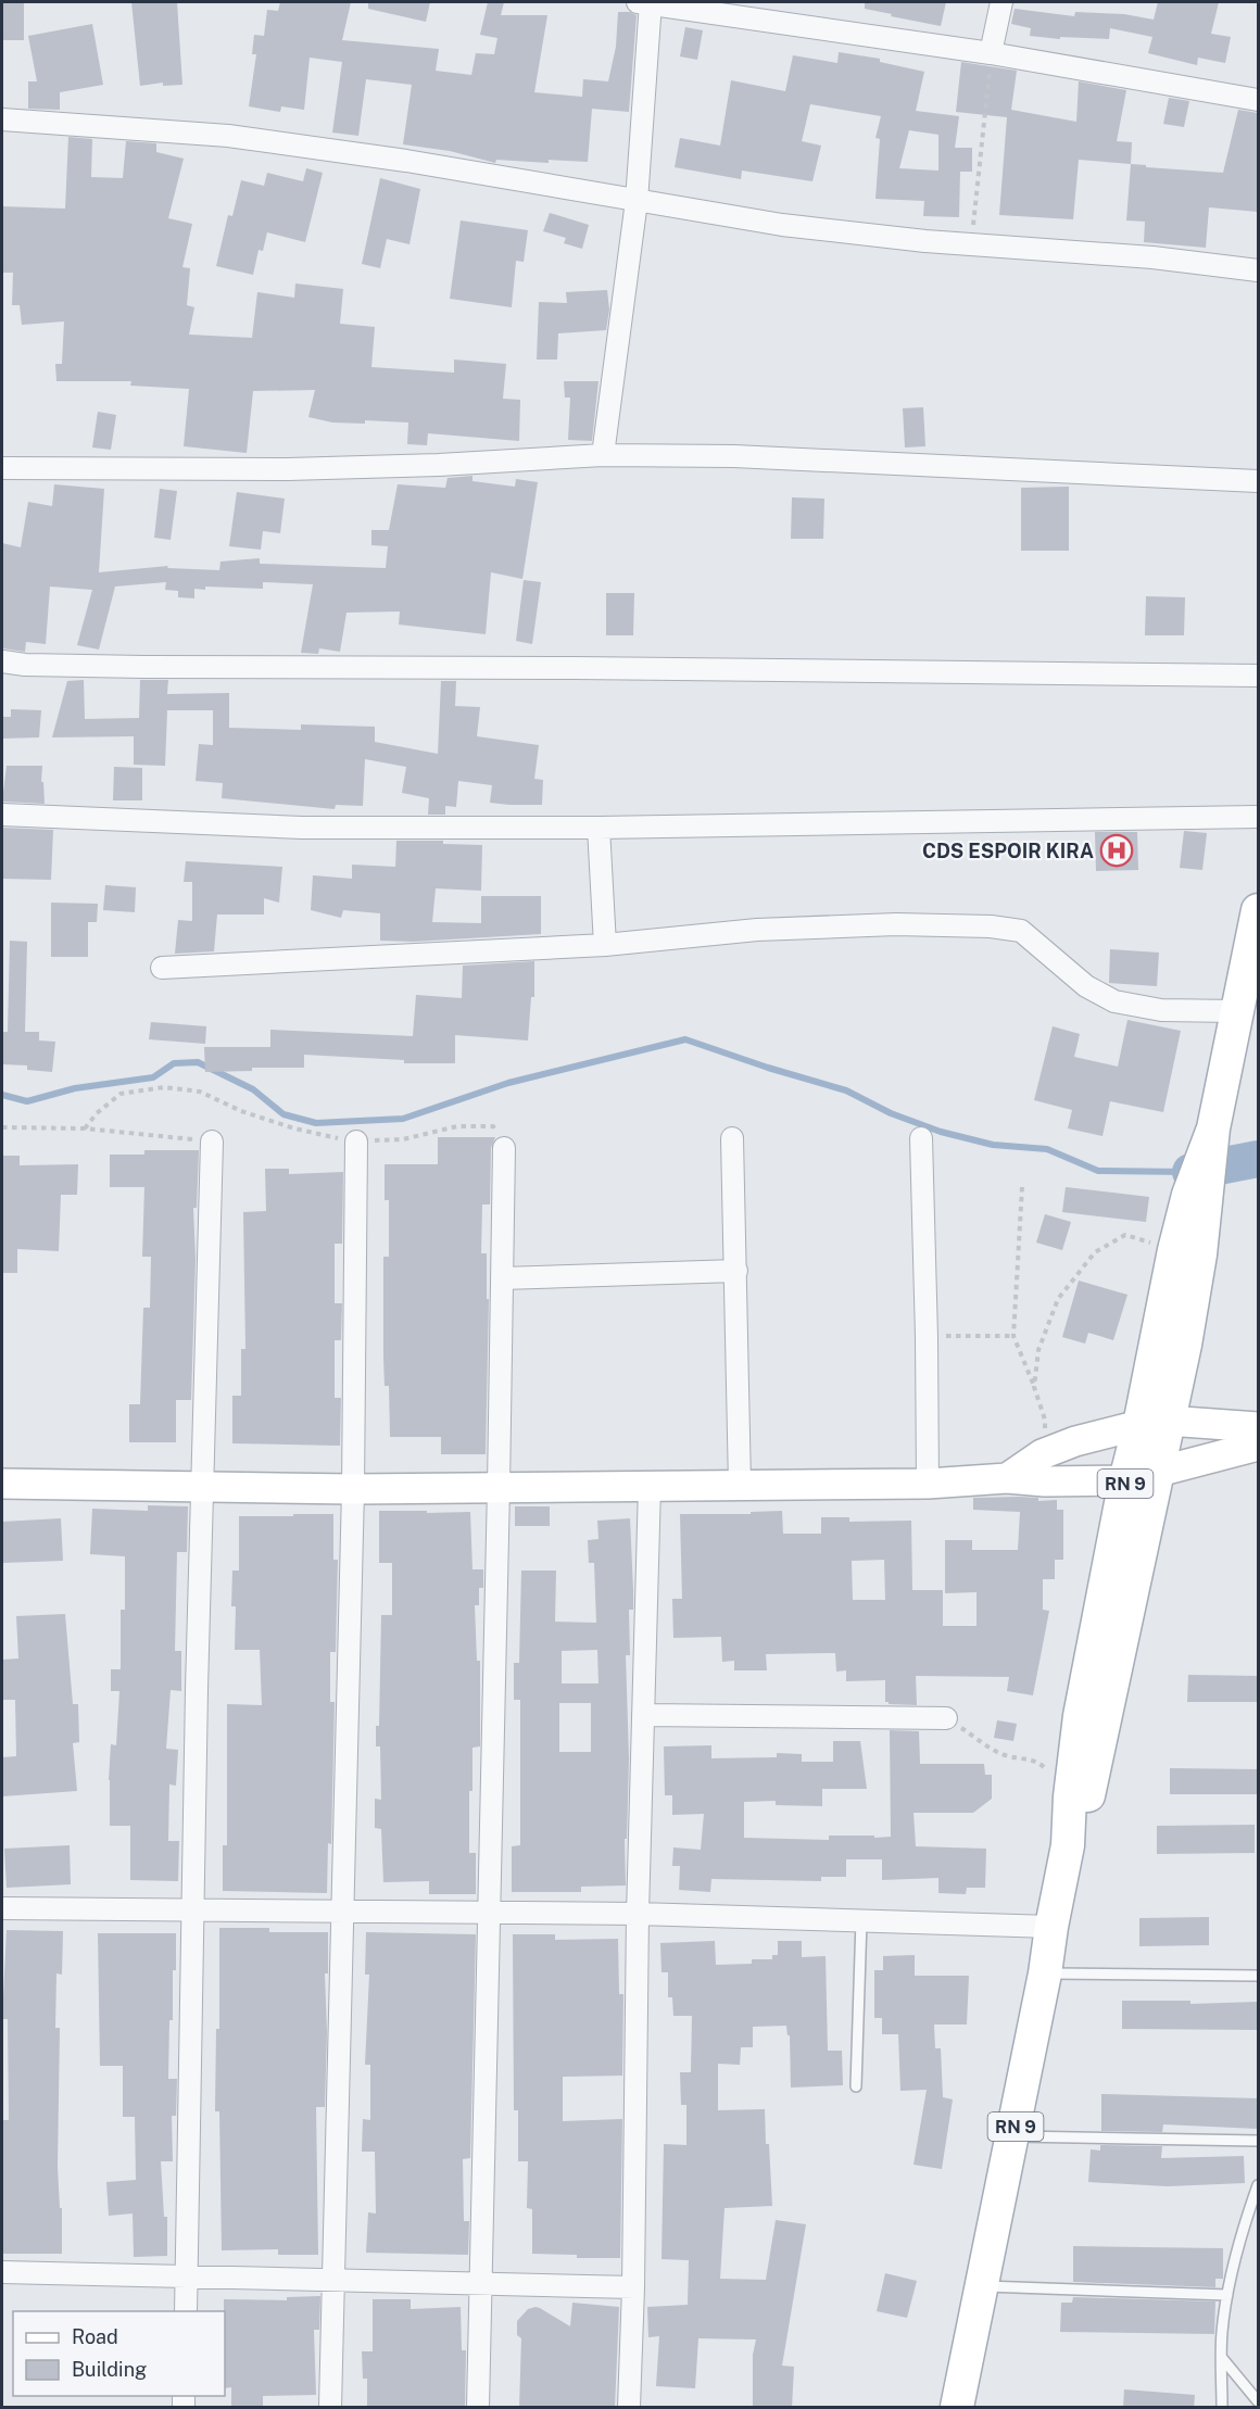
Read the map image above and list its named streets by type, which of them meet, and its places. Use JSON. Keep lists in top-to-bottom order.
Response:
{
  "streets": {
    "main road": ["RN 9"]
  },
  "places": {
    "hospital": ["CDS ESPOIR KIRA"]
  },
  "legend": ["Road", "Building"]
}
